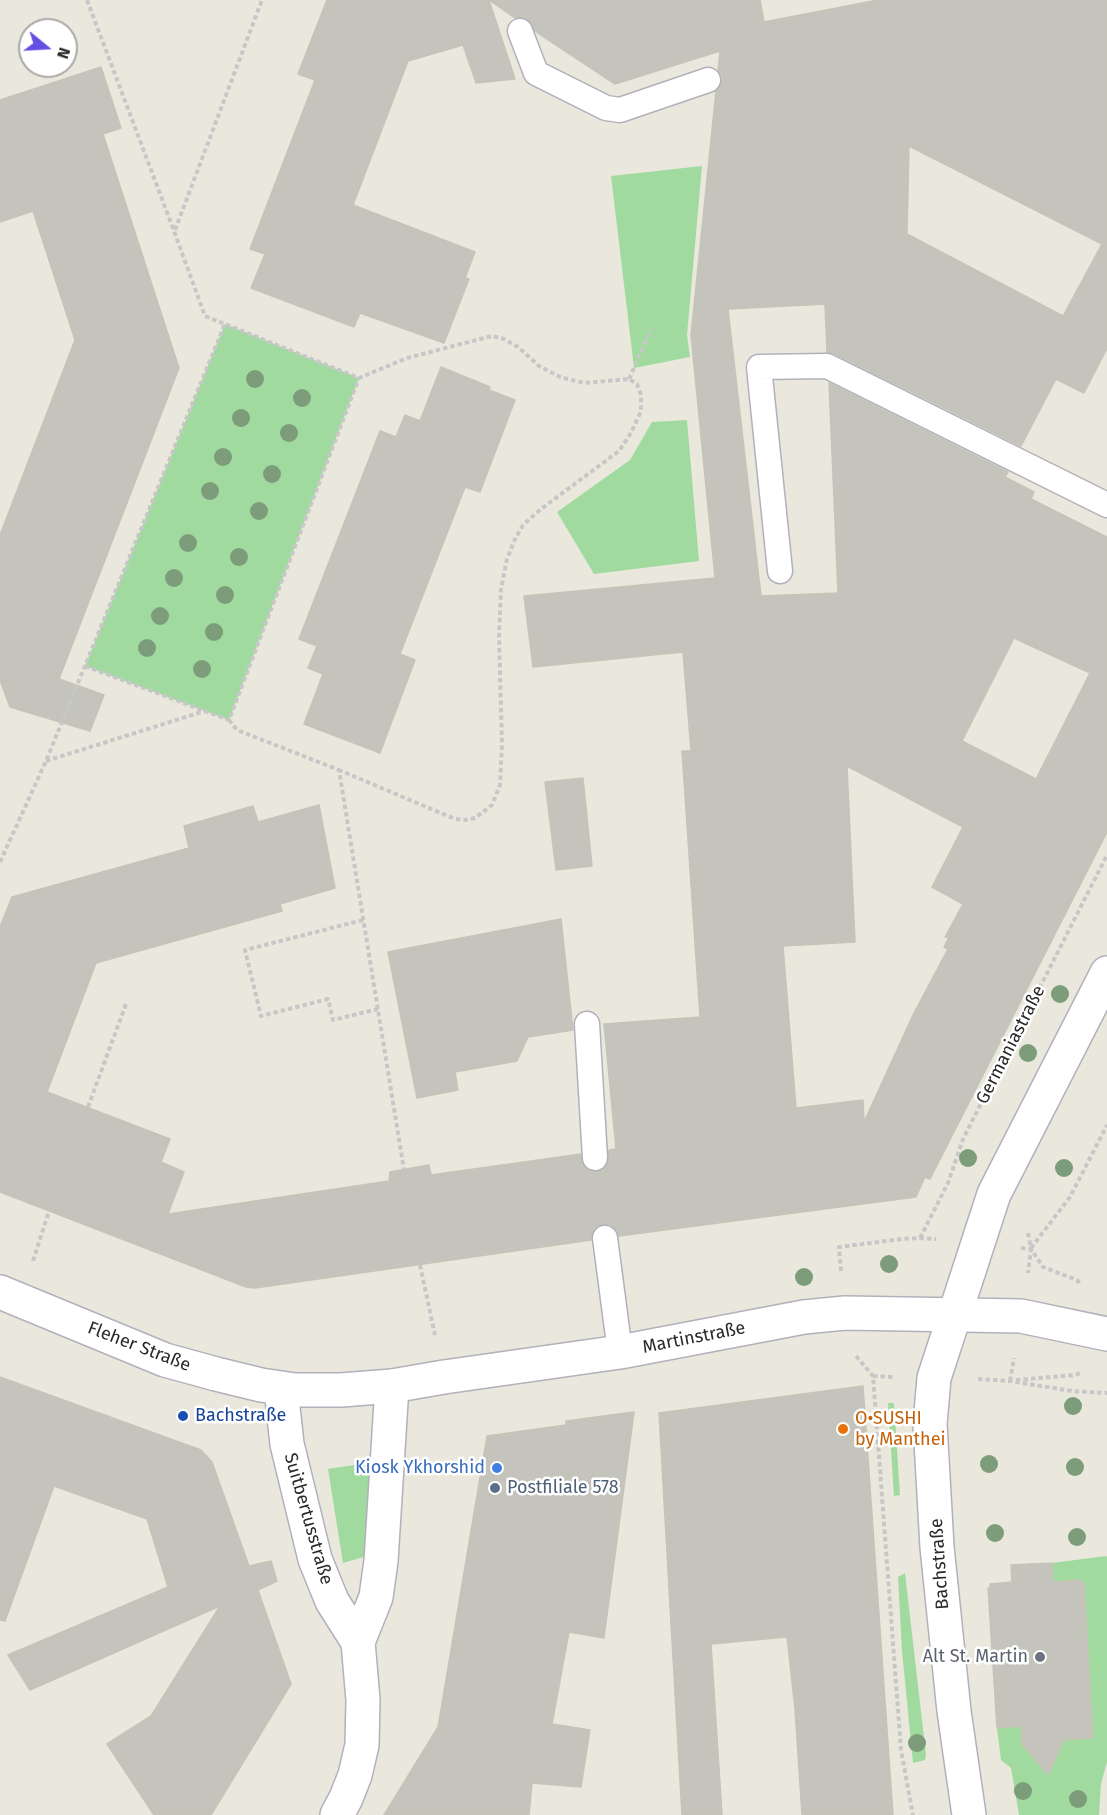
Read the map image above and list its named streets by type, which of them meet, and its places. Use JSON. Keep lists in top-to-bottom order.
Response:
{
  "streets": {
    "street": [
      "Martinstraße",
      "Fleher Straße",
      "Suitbertusstraße",
      "Bachstraße"
    ],
    "path": ["Germaniastraße"]
  },
  "crossings": [
    ["Martinstraße", "Fleher Straße"],
    ["Martinstraße", "Suitbertusstraße"],
    ["Martinstraße", "Bachstraße"],
    ["Fleher Straße", "Suitbertusstraße"]
  ],
  "places": [
    "Bachstraße",
    "O•SUSHI by Manthei",
    "Kiosk Ykhorshid",
    "Postfiliale 578",
    "Alt St. Martin"
  ],
  "north": "right"
}
